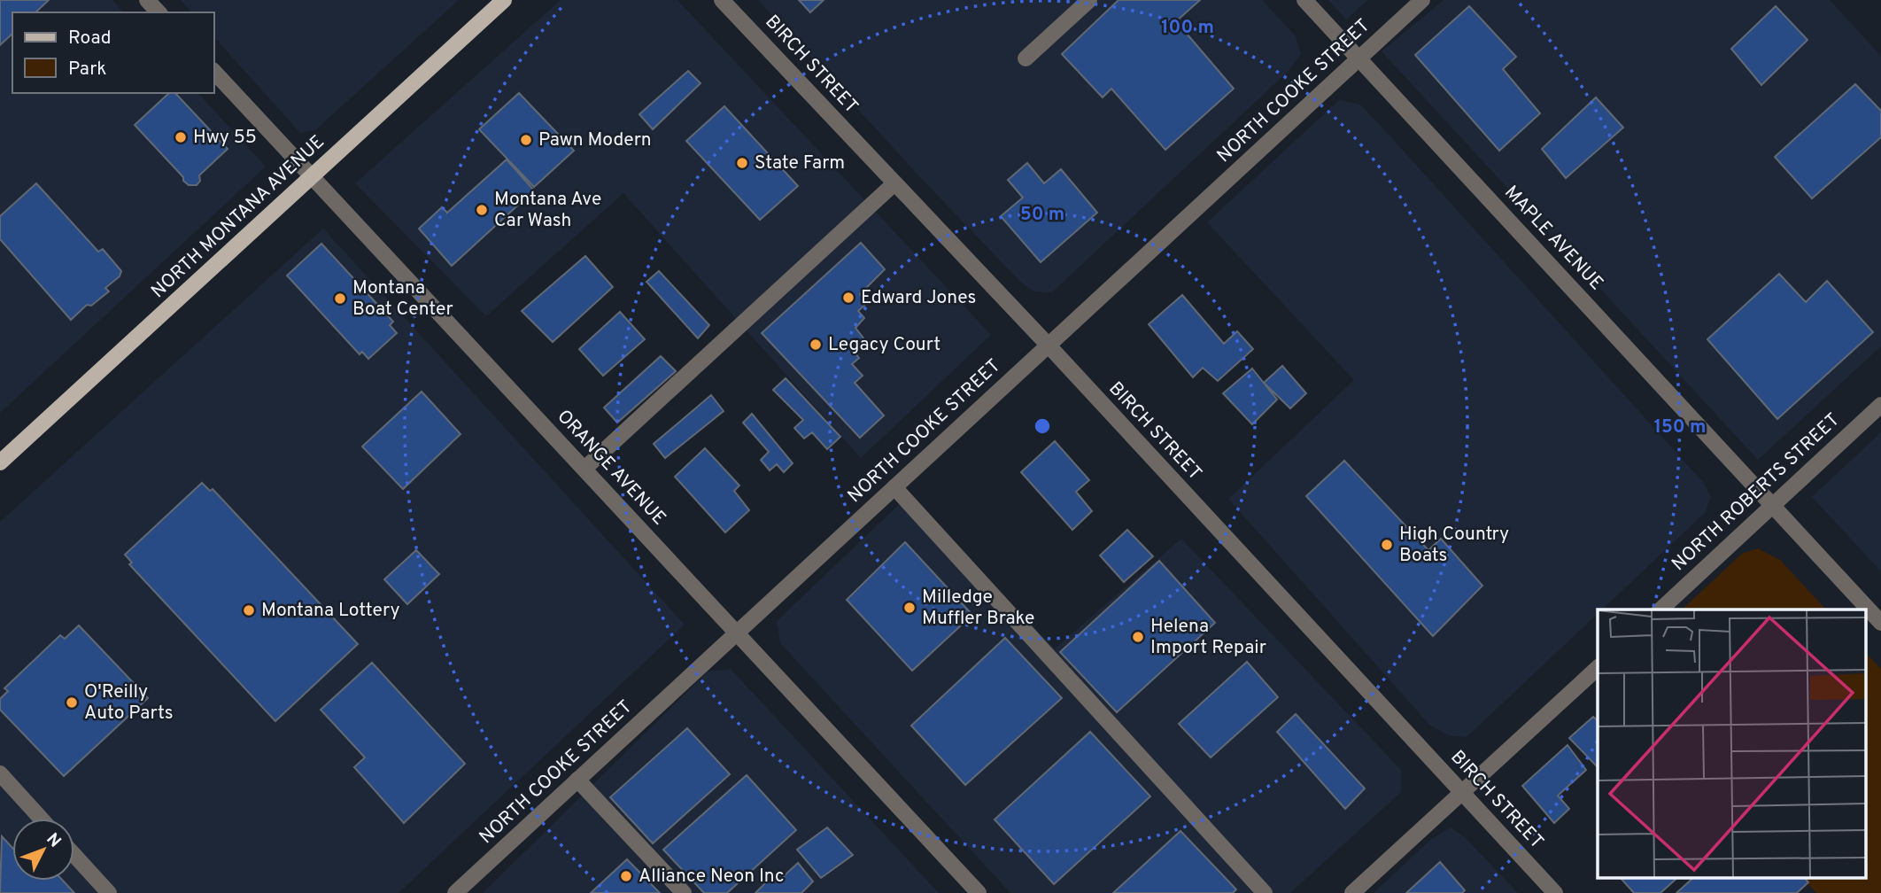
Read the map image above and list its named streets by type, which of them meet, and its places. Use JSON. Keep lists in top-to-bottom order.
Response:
{
  "streets": {
    "main road": ["NORTH MONTANA AVENUE"],
    "street": [
      "BIRCH STREET",
      "NORTH COOKE STREET",
      "MAPLE AVENUE",
      "ORANGE AVENUE",
      "NORTH ROBERTS STREET"
    ]
  },
  "crossings": [
    ["BIRCH STREET", "NORTH COOKE STREET"],
    ["NORTH COOKE STREET", "MAPLE AVENUE"],
    ["NORTH COOKE STREET", "ORANGE AVENUE"],
    ["NORTH MONTANA AVENUE", "ORANGE AVENUE"],
    ["MAPLE AVENUE", "NORTH ROBERTS STREET"]
  ],
  "places": [
    "Hwy 55",
    "Pawn Modern",
    "State Farm",
    "Montana Ave Car Wash",
    "Edward Jones",
    "Montana Boat Center",
    "Legacy Court",
    "High Country Boats",
    "Milledge Muffler Brake",
    "Montana Lottery",
    "Helena Import Repair",
    "O'Reilly Auto Parts",
    "Alliance Neon Inc"
  ],
  "legend": ["Road", "Park"],
  "north": "top right",
  "rings": ["100 m", "50 m", "150 m"]
}
